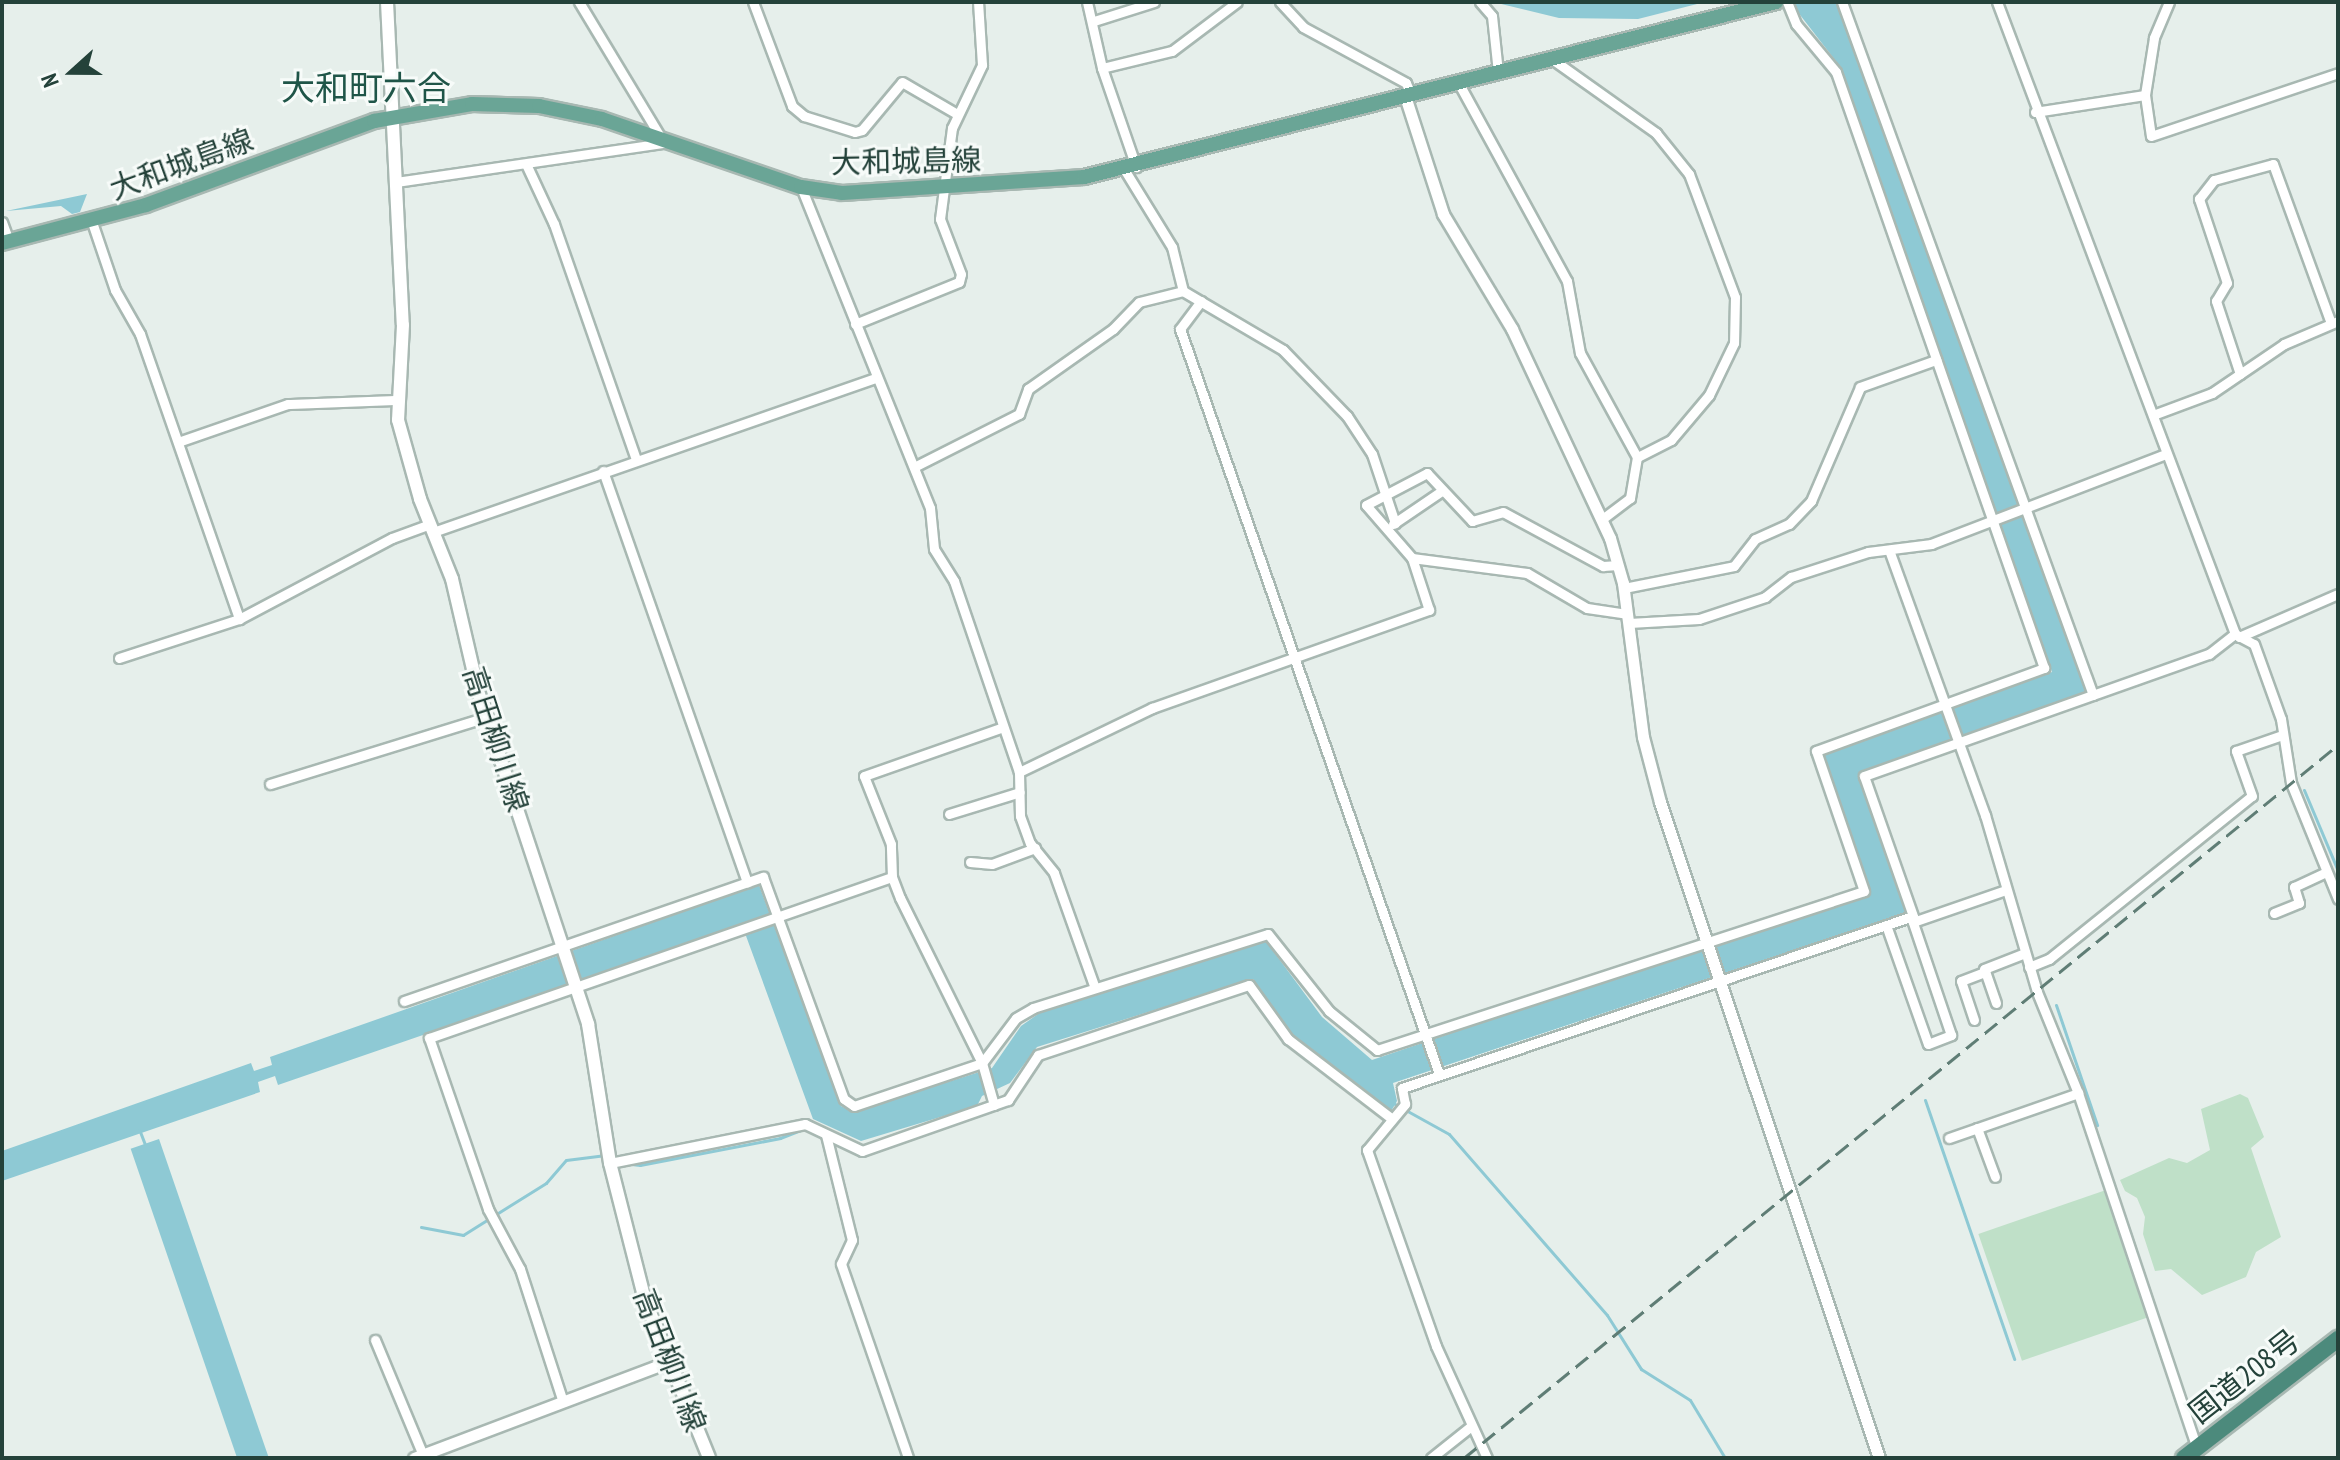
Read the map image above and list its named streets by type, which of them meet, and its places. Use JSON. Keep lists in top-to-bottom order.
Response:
{
  "streets": {
    "highway": ["国道208号"],
    "main road": ["大和城島線", "高田柳川線"]
  },
  "crossings": [
    ["大和城島線", "高田柳川線"]
  ],
  "districts": ["大和町六合"],
  "north": "left"
}
